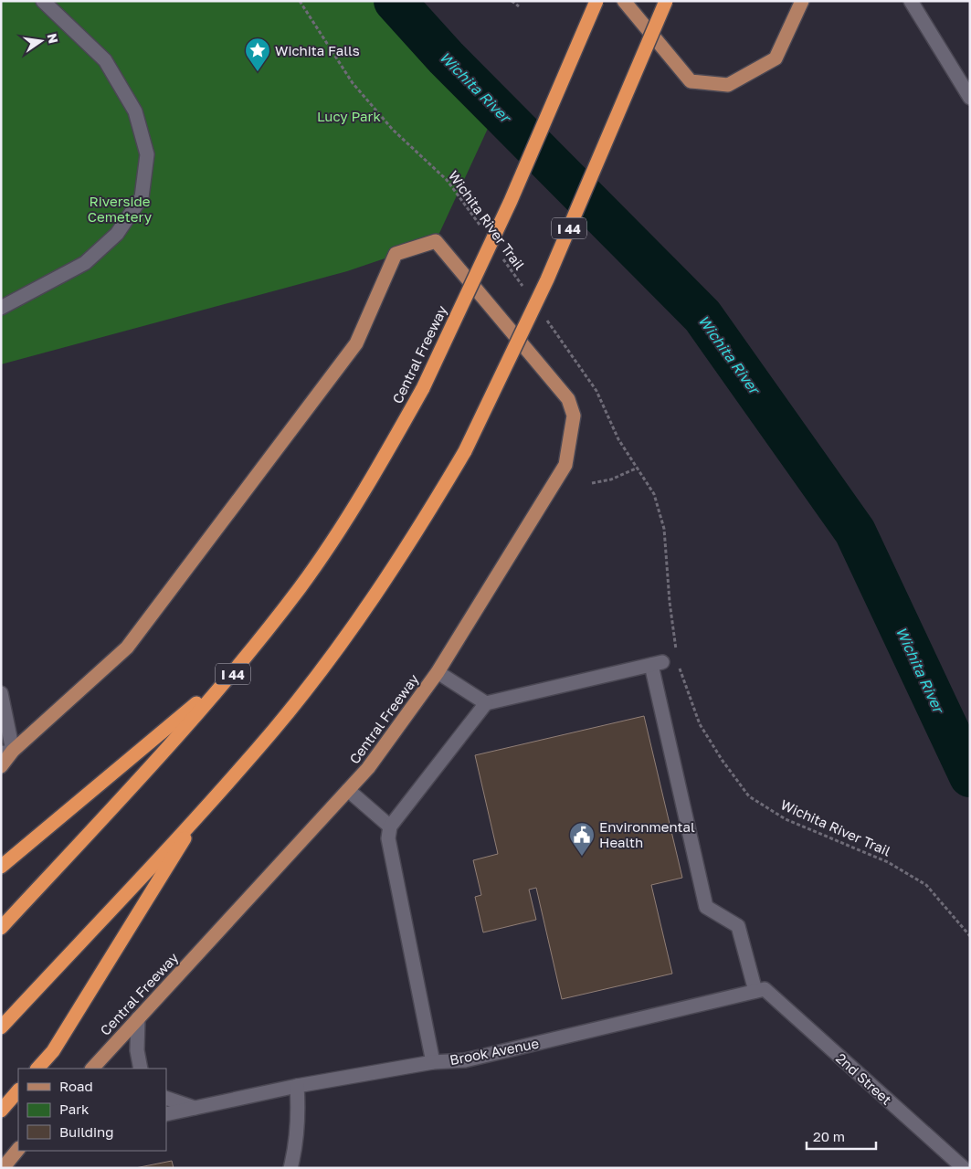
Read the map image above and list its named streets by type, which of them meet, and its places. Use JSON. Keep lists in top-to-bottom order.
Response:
{
  "streets": {
    "highway": ["I 44", "Central Freeway"],
    "street": ["Brook Avenue", "2nd Street"],
    "path": ["Wichita River Trail"]
  },
  "crossings": [
    ["Brook Avenue", "2nd Street"]
  ],
  "water": ["Wichita River"],
  "parks": ["Lucy Park", "Riverside Cemetery"],
  "places": {
    "place": ["Wichita Falls"],
    "public building": ["Environmental Health"]
  },
  "legend": ["Road", "Park", "Building"],
  "scale_bar": "20 m",
  "north": "right"
}
